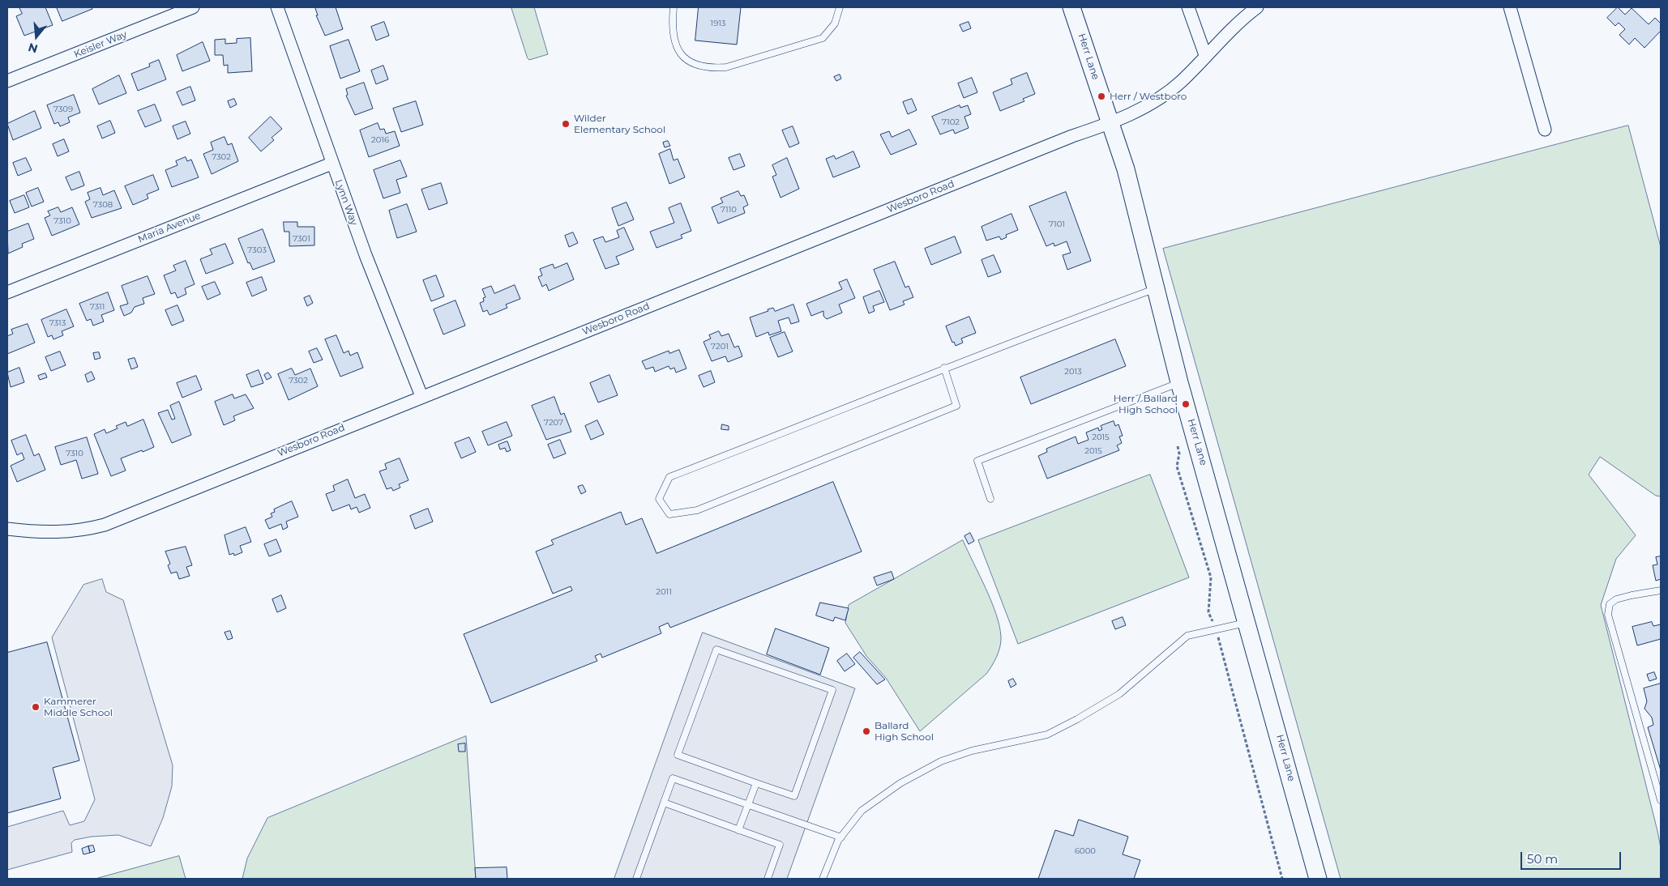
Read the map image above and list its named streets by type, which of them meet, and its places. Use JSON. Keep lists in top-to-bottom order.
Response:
{
  "streets": {
    "main road": ["Herr Lane"],
    "street": [
      "Keisler Way",
      "Wesboro Road",
      "Lynn Way",
      "Maria Avenue"
    ]
  },
  "crossings": [
    ["Herr Lane", "Wesboro Road"],
    ["Wesboro Road", "Lynn Way"],
    ["Lynn Way", "Maria Avenue"]
  ],
  "places": [
    "Herr / Westboro",
    "Wilder Elementary School",
    "Herr / Ballard High School",
    "Kammerer Middle School",
    "Ballard High School"
  ],
  "house_numbers": [
    "1913",
    "7309",
    "7102",
    "2016",
    "7302",
    "7308",
    "7110",
    "7310",
    "7101",
    "7301",
    "7303",
    "7311",
    "7313",
    "7201",
    "2013",
    "7302",
    "7207",
    "2015",
    "2015",
    "7310",
    "2011",
    "6000"
  ],
  "scale_bar": "50 m",
  "north": "bottom"
}
